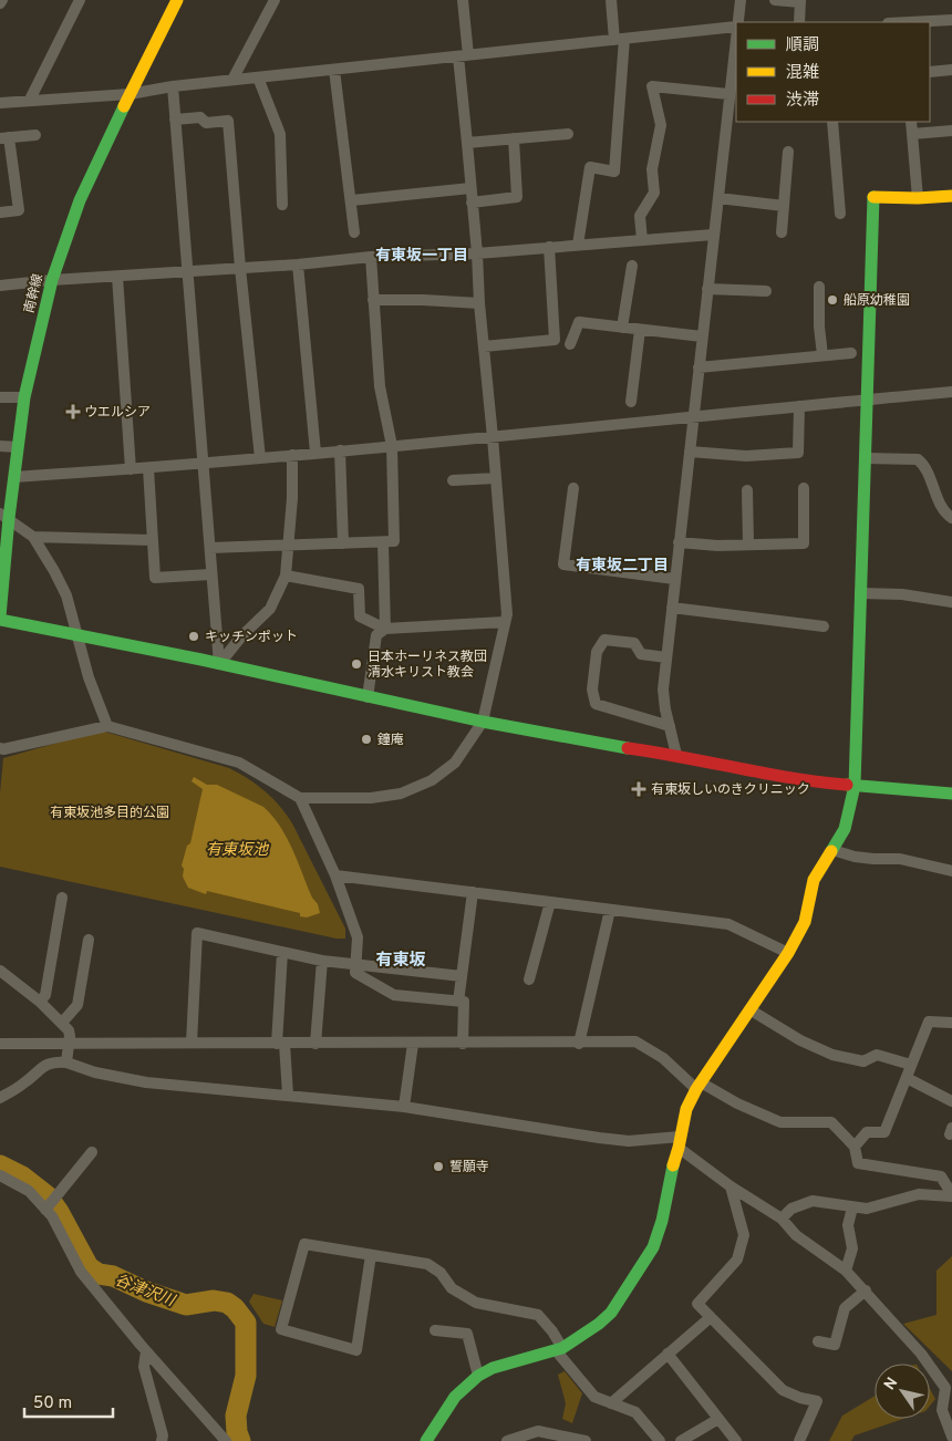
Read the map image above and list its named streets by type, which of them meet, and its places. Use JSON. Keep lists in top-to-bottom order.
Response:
{
  "streets": {
    "street": ["南幹線"]
  },
  "districts": ["有東坂一丁目", "有東坂二丁目", "有東坂"],
  "water": ["有東坂池", "谷津沢川"],
  "parks": ["有東坂池多目的公園"],
  "places": {
    "other": [
      "船原幼稚園",
      "キッチンポット",
      "日本ホーリネス教団 清水キリスト教会",
      "鐘庵",
      "誓願寺"
    ],
    "health": ["ウエルシア", "有東坂しいのきクリニック"]
  },
  "legend": ["順調", "混雑", "渋滞"],
  "scale_bar": "50 m",
  "north": "top left"
}
